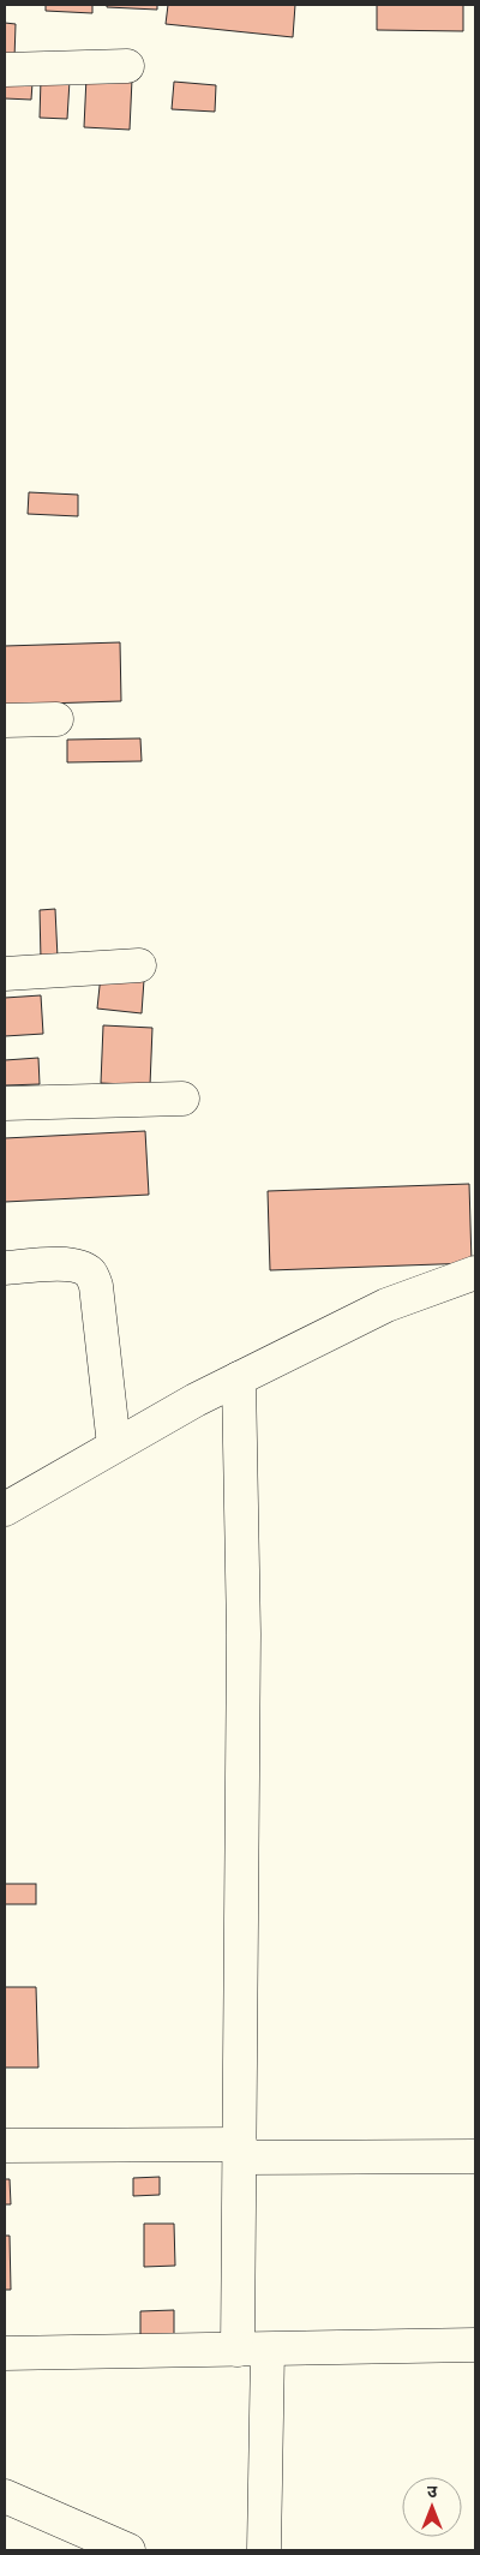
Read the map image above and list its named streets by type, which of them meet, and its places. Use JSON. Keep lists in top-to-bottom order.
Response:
{
  "north": "top"
}
